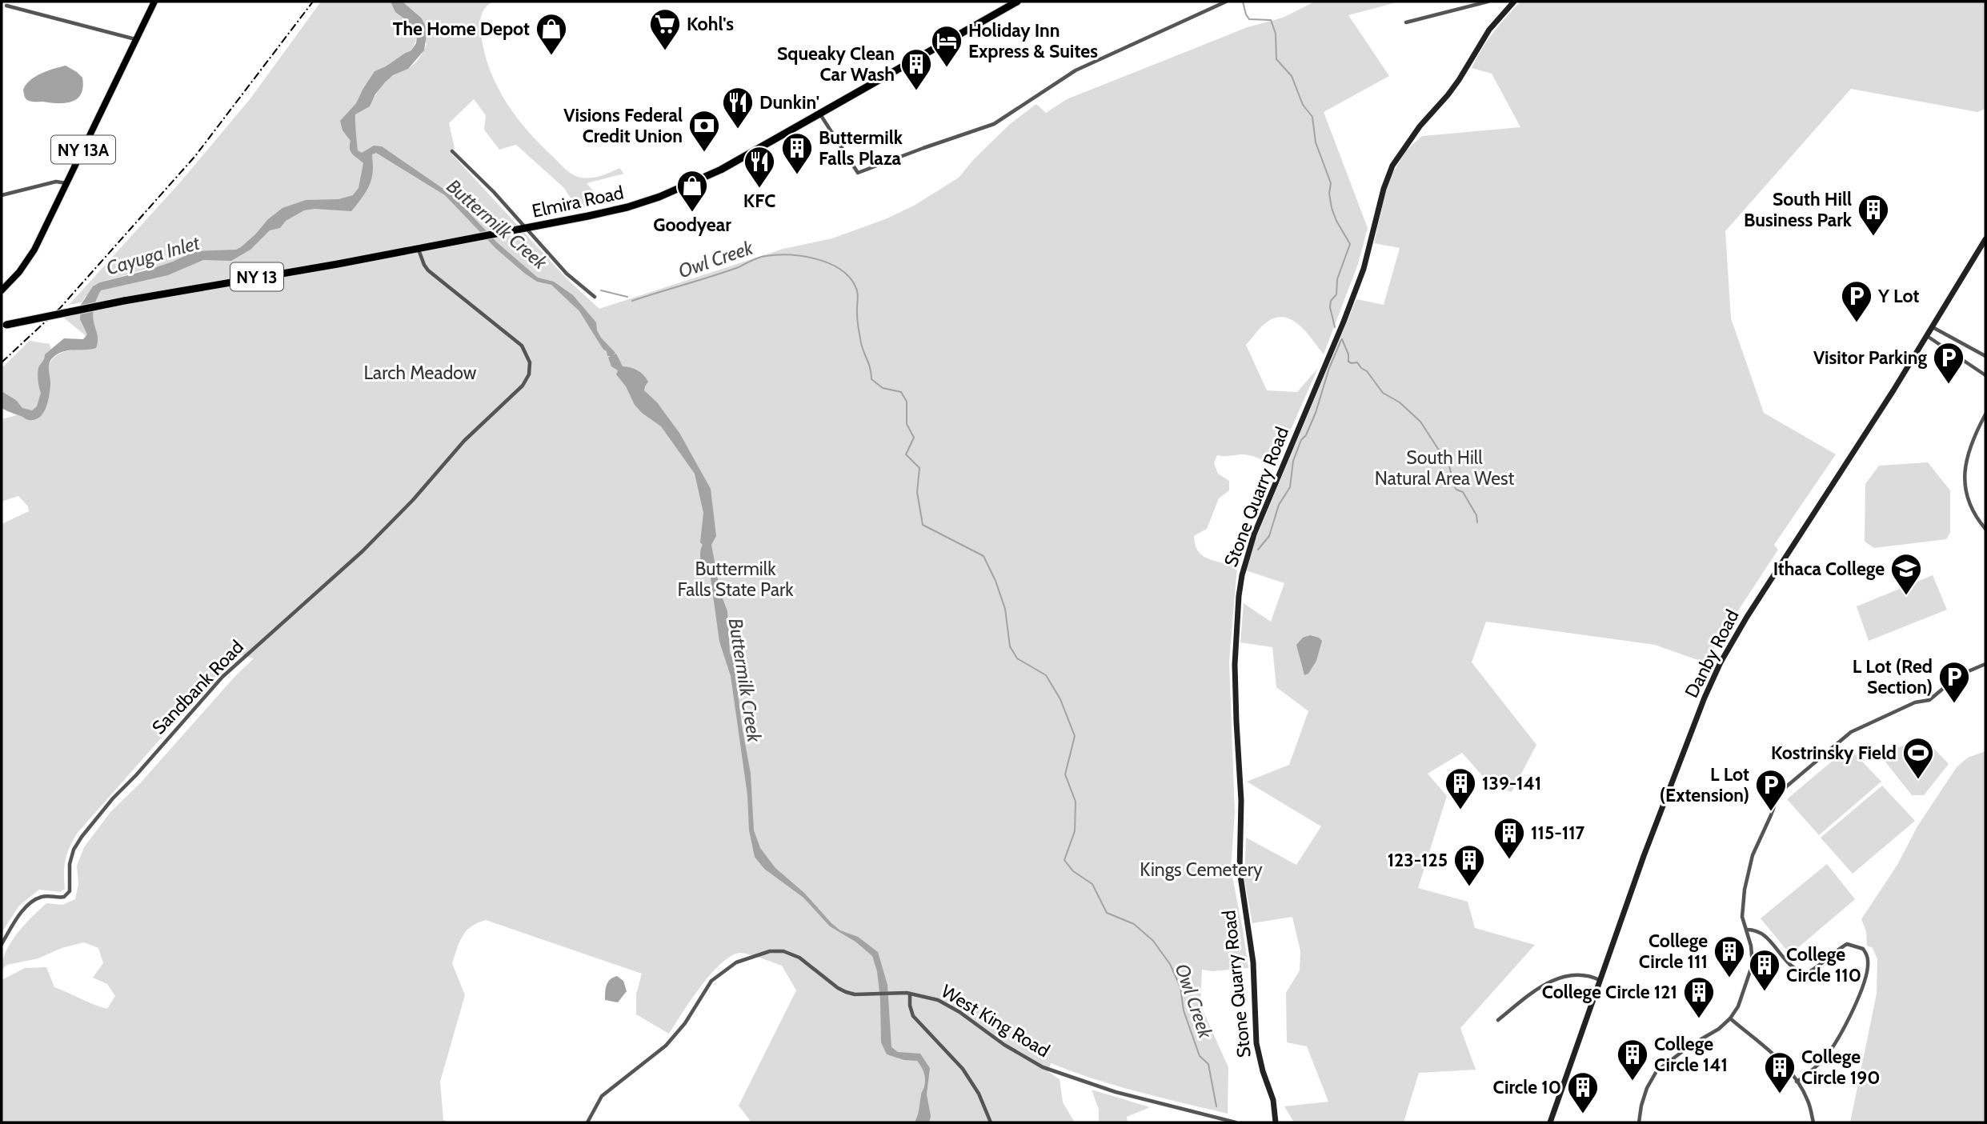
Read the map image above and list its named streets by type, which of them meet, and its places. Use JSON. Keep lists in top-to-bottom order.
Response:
{
  "streets": {
    "highway": ["Elmira Road", "NY 13"],
    "main road": ["NY 13A"],
    "street": [
      "Stone Quarry Road",
      "Danby Road",
      "Sandbank Road",
      "West King Road"
    ]
  },
  "crossings": [
    ["Elmira Road", "Sandbank Road"]
  ],
  "water": ["Buttermilk Creek", "Cayuga Inlet", "Owl Creek"],
  "parks": [
    "Larch Meadow",
    "South Hill Natural Area West",
    "Buttermilk Falls State Park",
    "Kings Cemetery"
  ],
  "places": {
    "supermarket": ["Kohl's"],
    "shop": ["The Home Depot", "Goodyear"],
    "hotel": ["Holiday Inn Express & Suites"],
    "building": [
      "Squeaky Clean Car Wash",
      "Buttermilk Falls Plaza",
      "South Hill Business Park",
      "139-141",
      "115-117",
      "123-125",
      "College Circle 111",
      "College Circle 110",
      "College Circle 121",
      "College Circle 141",
      "College Circle 190",
      "Circle 10"
    ],
    "restaurant": ["Dunkin'", "KFC"],
    "bank": ["Visions Federal Credit Union"],
    "parking": [
      "Y Lot",
      "Visitor Parking",
      "L Lot (Red Section)",
      "L Lot (Extension)"
    ],
    "school or university": ["Ithaca College"],
    "sports": ["Kostrinsky Field"]
  }
}
